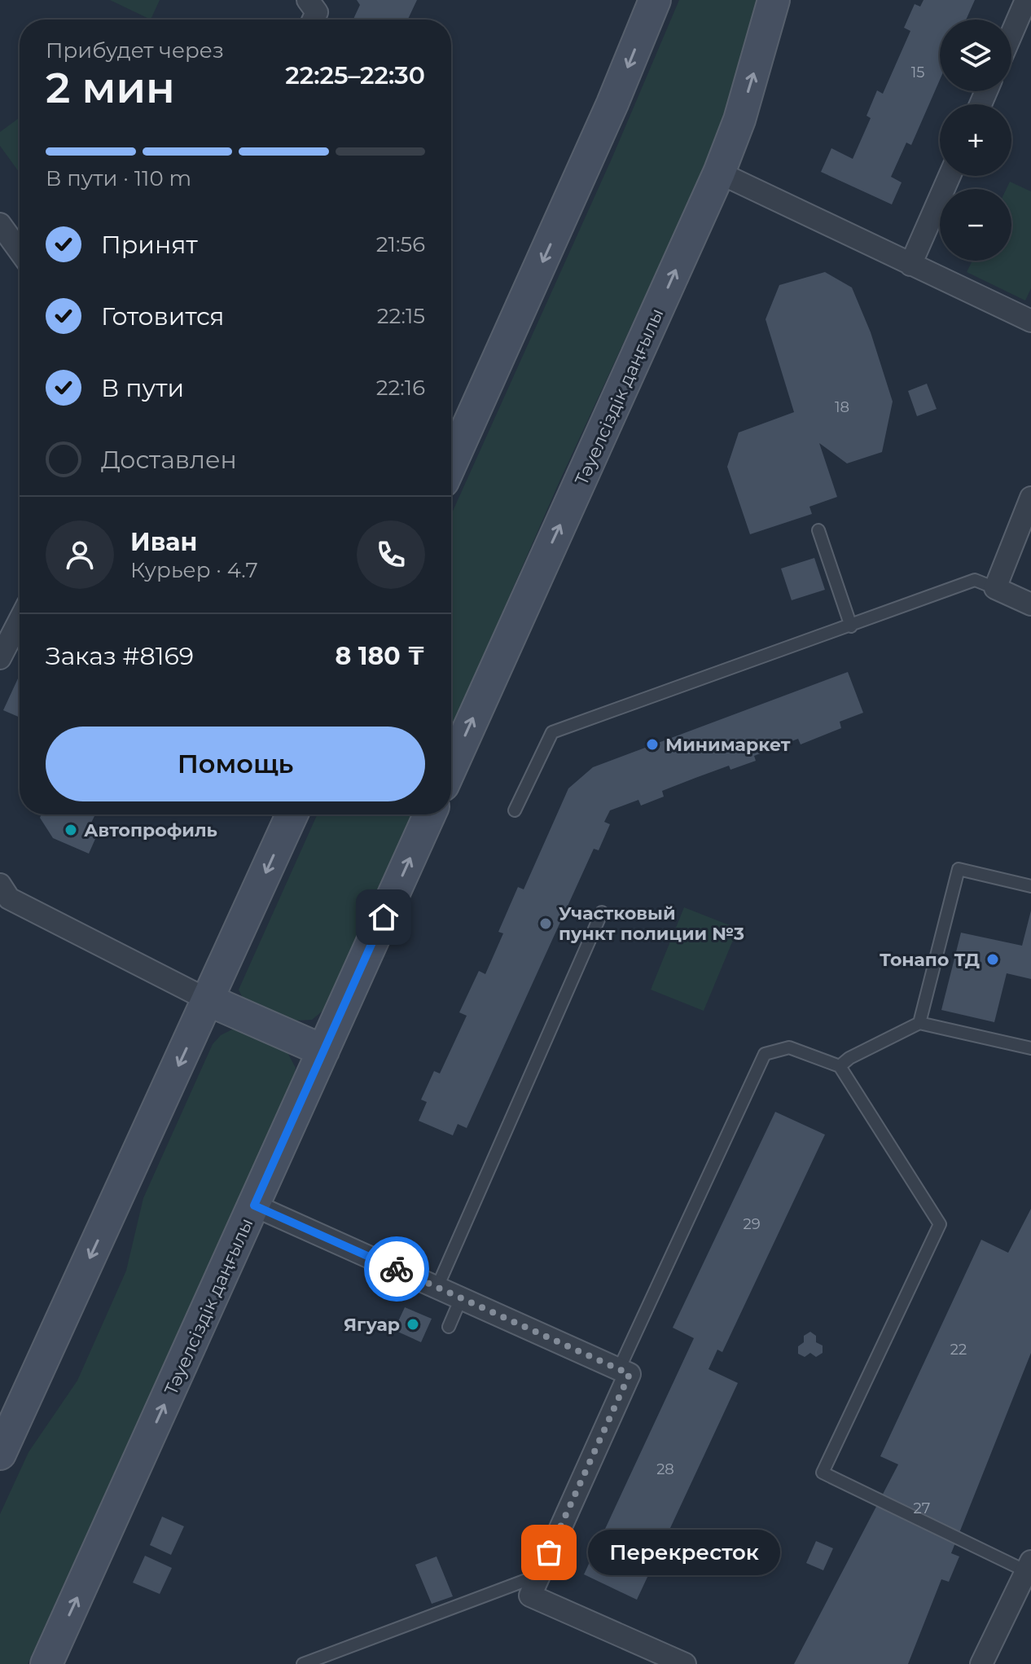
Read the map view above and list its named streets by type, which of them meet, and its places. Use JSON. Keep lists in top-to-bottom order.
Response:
{
  "streets": {
    "street": ["Тәуелсіздік даңғылы"]
  },
  "places": [
    "Минимаркет",
    "Автопрофиль",
    "Участковый пункт полиции №3",
    "Тонапо ТД",
    "Ягуар",
    "Перекресток"
  ],
  "house_numbers": [
    "15",
    "18",
    "29",
    "22",
    "28",
    "27"
  ],
  "page": {
    "map_buttons": ["+", "−"],
    "heading": ["2 мин", "Прибудет через", "22:25–22:30"],
    "panel": [
      "Иван",
      "Курьер · 4.7",
      "Заказ #8169",
      "8 180 ₸"
    ],
    "bar": "В пути · 110 m",
    "list": [
      ["Принят", "21:56"],
      ["Готовится", "22:15"],
      ["В пути", "22:16"],
      "Доставлен"
    ],
    "buttons": "Помощь",
    "bubble": "Перекресток"
  }
}
